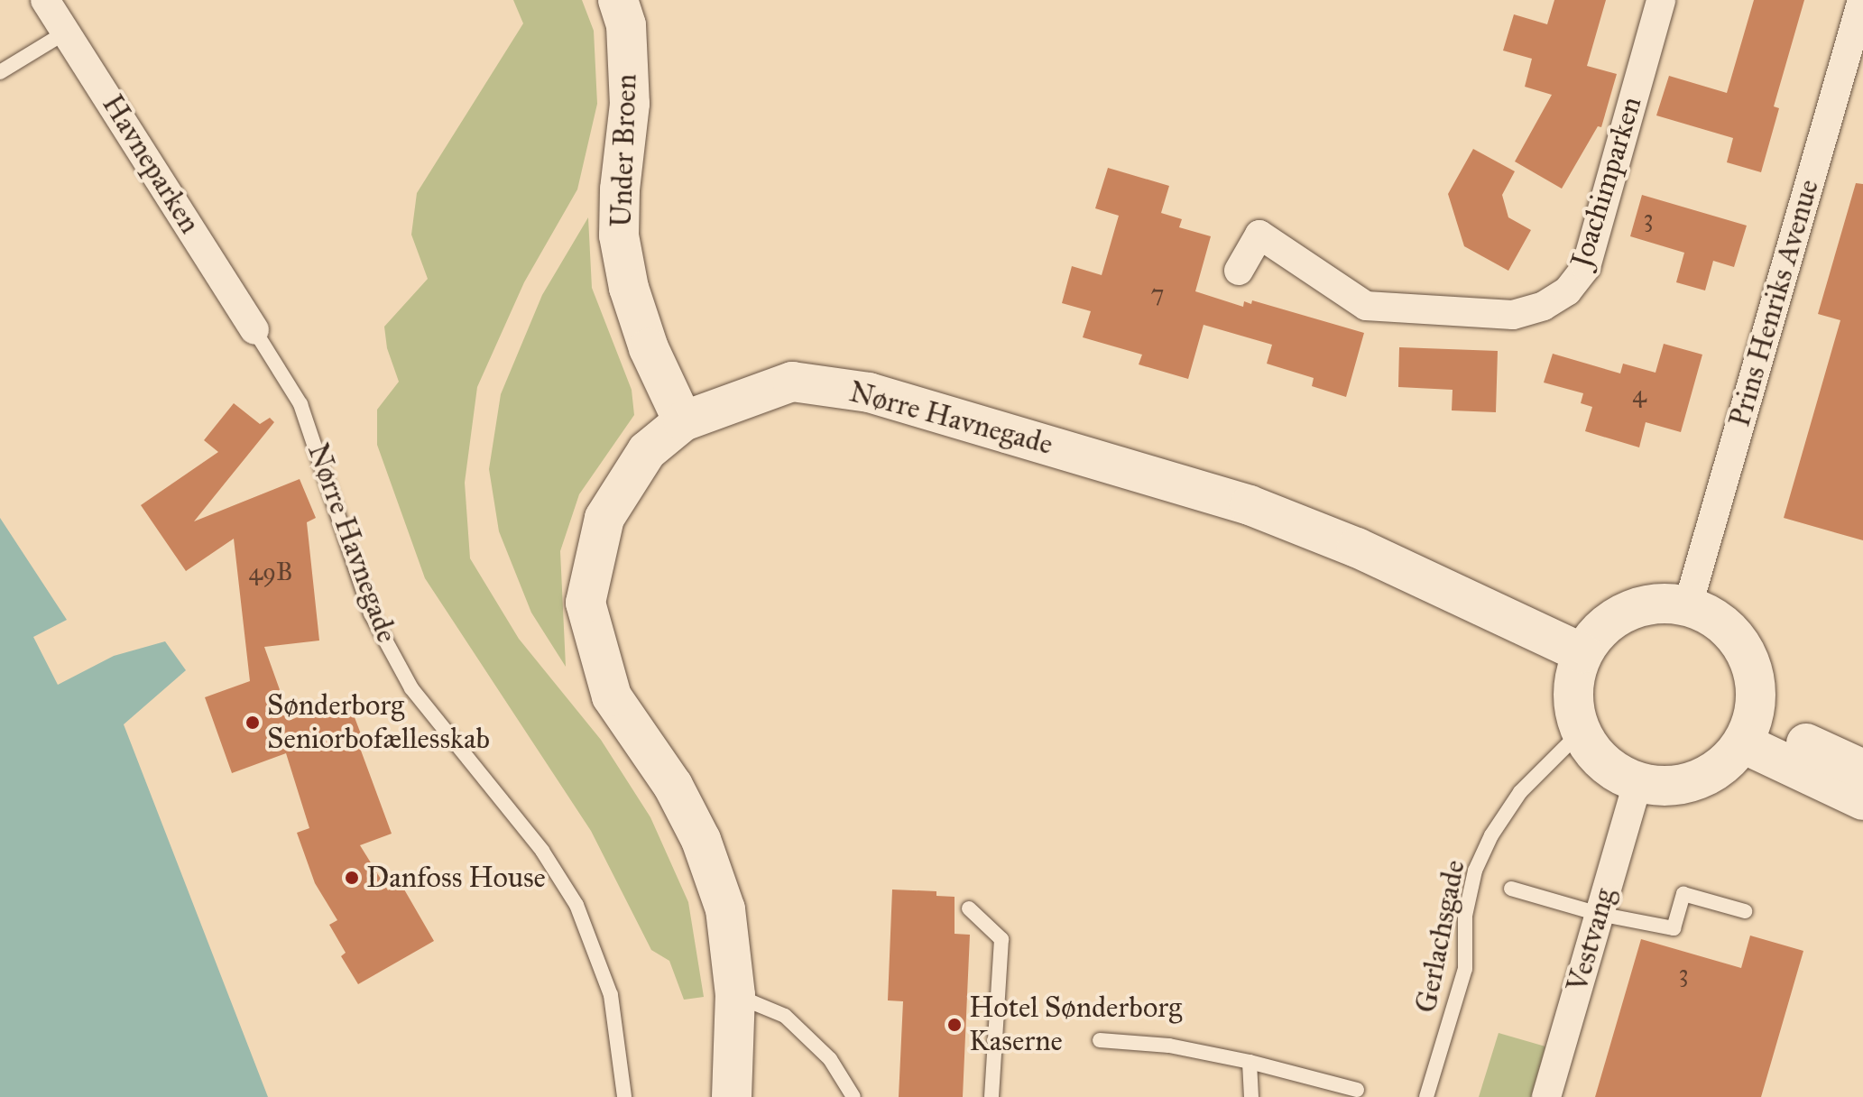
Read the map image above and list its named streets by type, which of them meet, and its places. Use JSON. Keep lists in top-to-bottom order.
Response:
{
  "streets": {
    "street": [
      "Under Broen",
      "Havneparken",
      "Joachimparken",
      "Prins Henriks Avenue",
      "Nørre Havnegade",
      "Vestvang"
    ],
    "lane": ["Gerlachsgade"]
  },
  "crossings": [
    ["Under Broen", "Nørre Havnegade"],
    ["Havneparken", "Nørre Havnegade"],
    ["Prins Henriks Avenue", "Nørre Havnegade"],
    ["Prins Henriks Avenue", "Gerlachsgade"],
    ["Prins Henriks Avenue", "Vestvang"],
    ["Nørre Havnegade", "Gerlachsgade"],
    ["Nørre Havnegade", "Vestvang"],
    ["Gerlachsgade", "Vestvang"]
  ],
  "places": ["Sønderborg Seniorbofællesskab", "Danfoss House", "Hotel Sønderborg Kaserne"],
  "house_numbers": [
    "3",
    "7",
    "4",
    "49B",
    "3"
  ]
}
